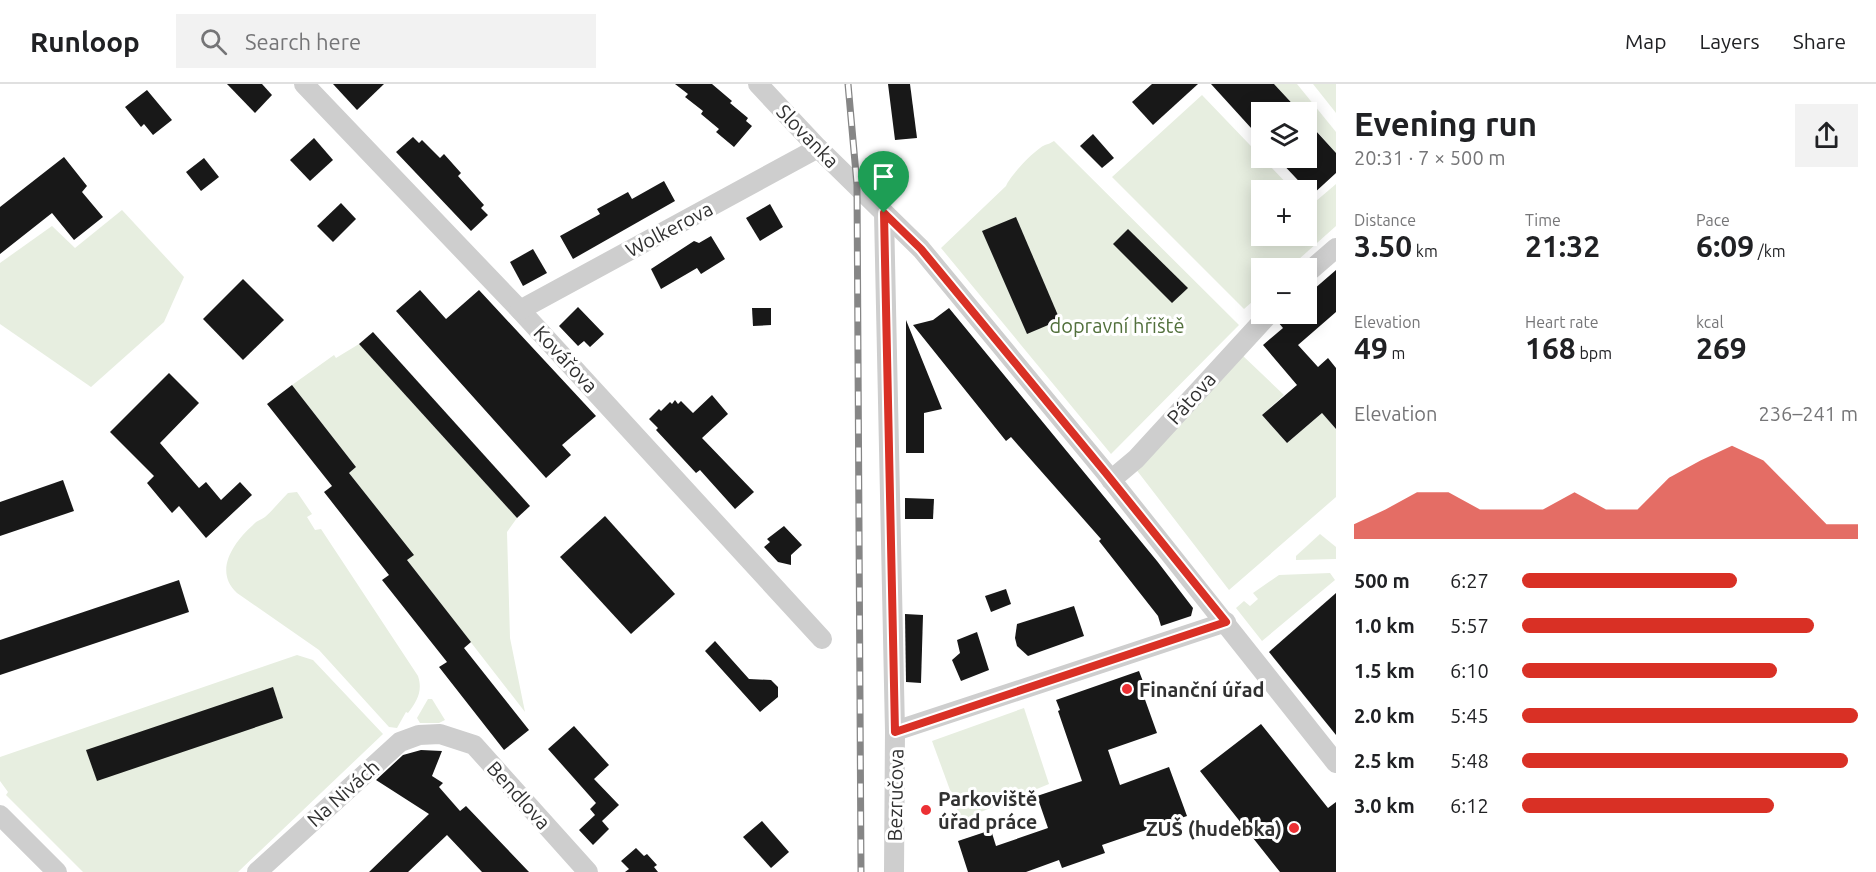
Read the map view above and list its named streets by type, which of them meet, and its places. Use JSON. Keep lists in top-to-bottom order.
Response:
{
  "streets": {
    "street": [
      "Slovanka",
      "Wolkerova",
      "Kovářova",
      "Pátova",
      "Na Nivách",
      "Bendlova",
      "Bezručova"
    ]
  },
  "crossings": [
    ["Slovanka", "Wolkerova"],
    ["Slovanka", "Pátova"],
    ["Slovanka", "Bezručova"],
    ["Wolkerova", "Kovářova"],
    ["Na Nivách", "Bendlova"]
  ],
  "parks": ["dopravní hřiště"],
  "places": ["Finanční úřad", "Parkoviště úřad práce", "ZUŠ (hudebka)"],
  "page": {
    "header": "Runloop",
    "search": "Search here",
    "nav": ["Map", "Layers", "Share"],
    "heading": ["Evening run", "20:31 · 7 × 500 m"],
    "map_buttons": ["+", "−"],
    "stats": [
      ["Distance", "3.50 km"],
      ["Time", "21:32"],
      ["Pace", "6:09 /km"],
      ["Elevation", "49 m"],
      ["Heart rate", "168 bpm"],
      ["kcal", "269"]
    ],
    "chart": ["Elevation", "236–241 m"],
    "list": [
      {
        "name": "500 m",
        "note": "6:27"
      },
      {
        "name": "1.0 km",
        "note": "5:57"
      },
      {
        "name": "1.5 km",
        "note": "6:10"
      },
      {
        "name": "2.0 km",
        "note": "5:45"
      },
      {
        "name": "2.5 km",
        "note": "5:48"
      },
      {
        "name": "3.0 km",
        "note": "6:12"
      }
    ]
  }
}
